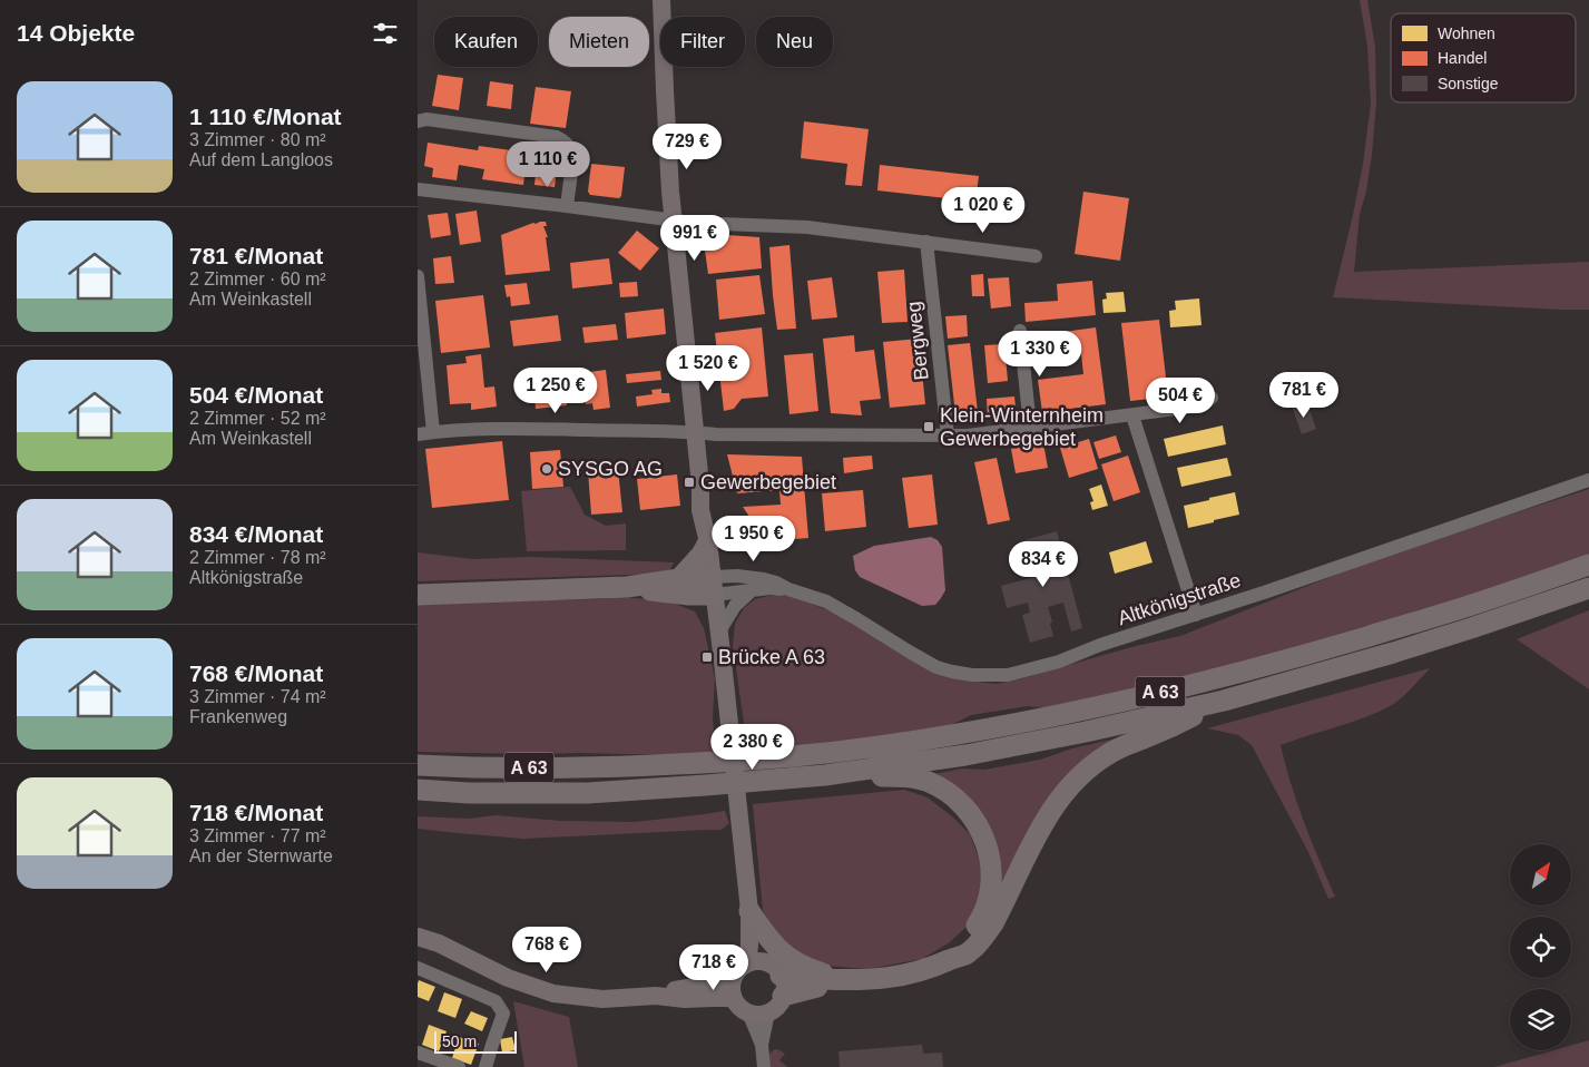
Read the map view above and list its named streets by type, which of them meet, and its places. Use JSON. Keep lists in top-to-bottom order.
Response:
{
  "streets": {
    "highway": ["A 63"],
    "street": ["Bergweg", "Altkönigstraße"]
  },
  "places": {
    "transit": ["Klein-Winternheim Gewerbegebiet", "Gewerbegebiet", "Brücke A 63"],
    "other": ["SYSGO AG"]
  },
  "legend": ["Wohnen", "Handel", "Sonstige"],
  "scale_bar": "50 m",
  "north": "top right",
  "page": {
    "heading": "14 Objekte",
    "chip": [
      "Kaufen",
      "Mieten",
      "Filter",
      "Neu"
    ],
    "list": [
      {
        "name": "1 110 €/Monat",
        "note": "3 Zimmer · 80 m² · Auf dem Langloos"
      },
      {
        "name": "781 €/Monat",
        "note": "2 Zimmer · 60 m² · Am Weinkastell"
      },
      {
        "name": "504 €/Monat",
        "note": "2 Zimmer · 52 m² · Am Weinkastell"
      },
      {
        "name": "834 €/Monat",
        "note": "2 Zimmer · 78 m² · Altkönigstraße"
      },
      {
        "name": "768 €/Monat",
        "note": "3 Zimmer · 74 m² · Frankenweg"
      },
      {
        "name": "718 €/Monat",
        "note": "3 Zimmer · 77 m² · An der Sternwarte"
      }
    ],
    "price": [
      "729 €",
      "1 110 €",
      "1 020 €",
      "991 €",
      "1 330 €",
      "1 520 €",
      "1 250 €",
      "781 €",
      "504 €",
      "1 950 €",
      "834 €",
      "2 380 €",
      "768 €",
      "718 €"
    ],
    "scale": "50 m"
  }
}
